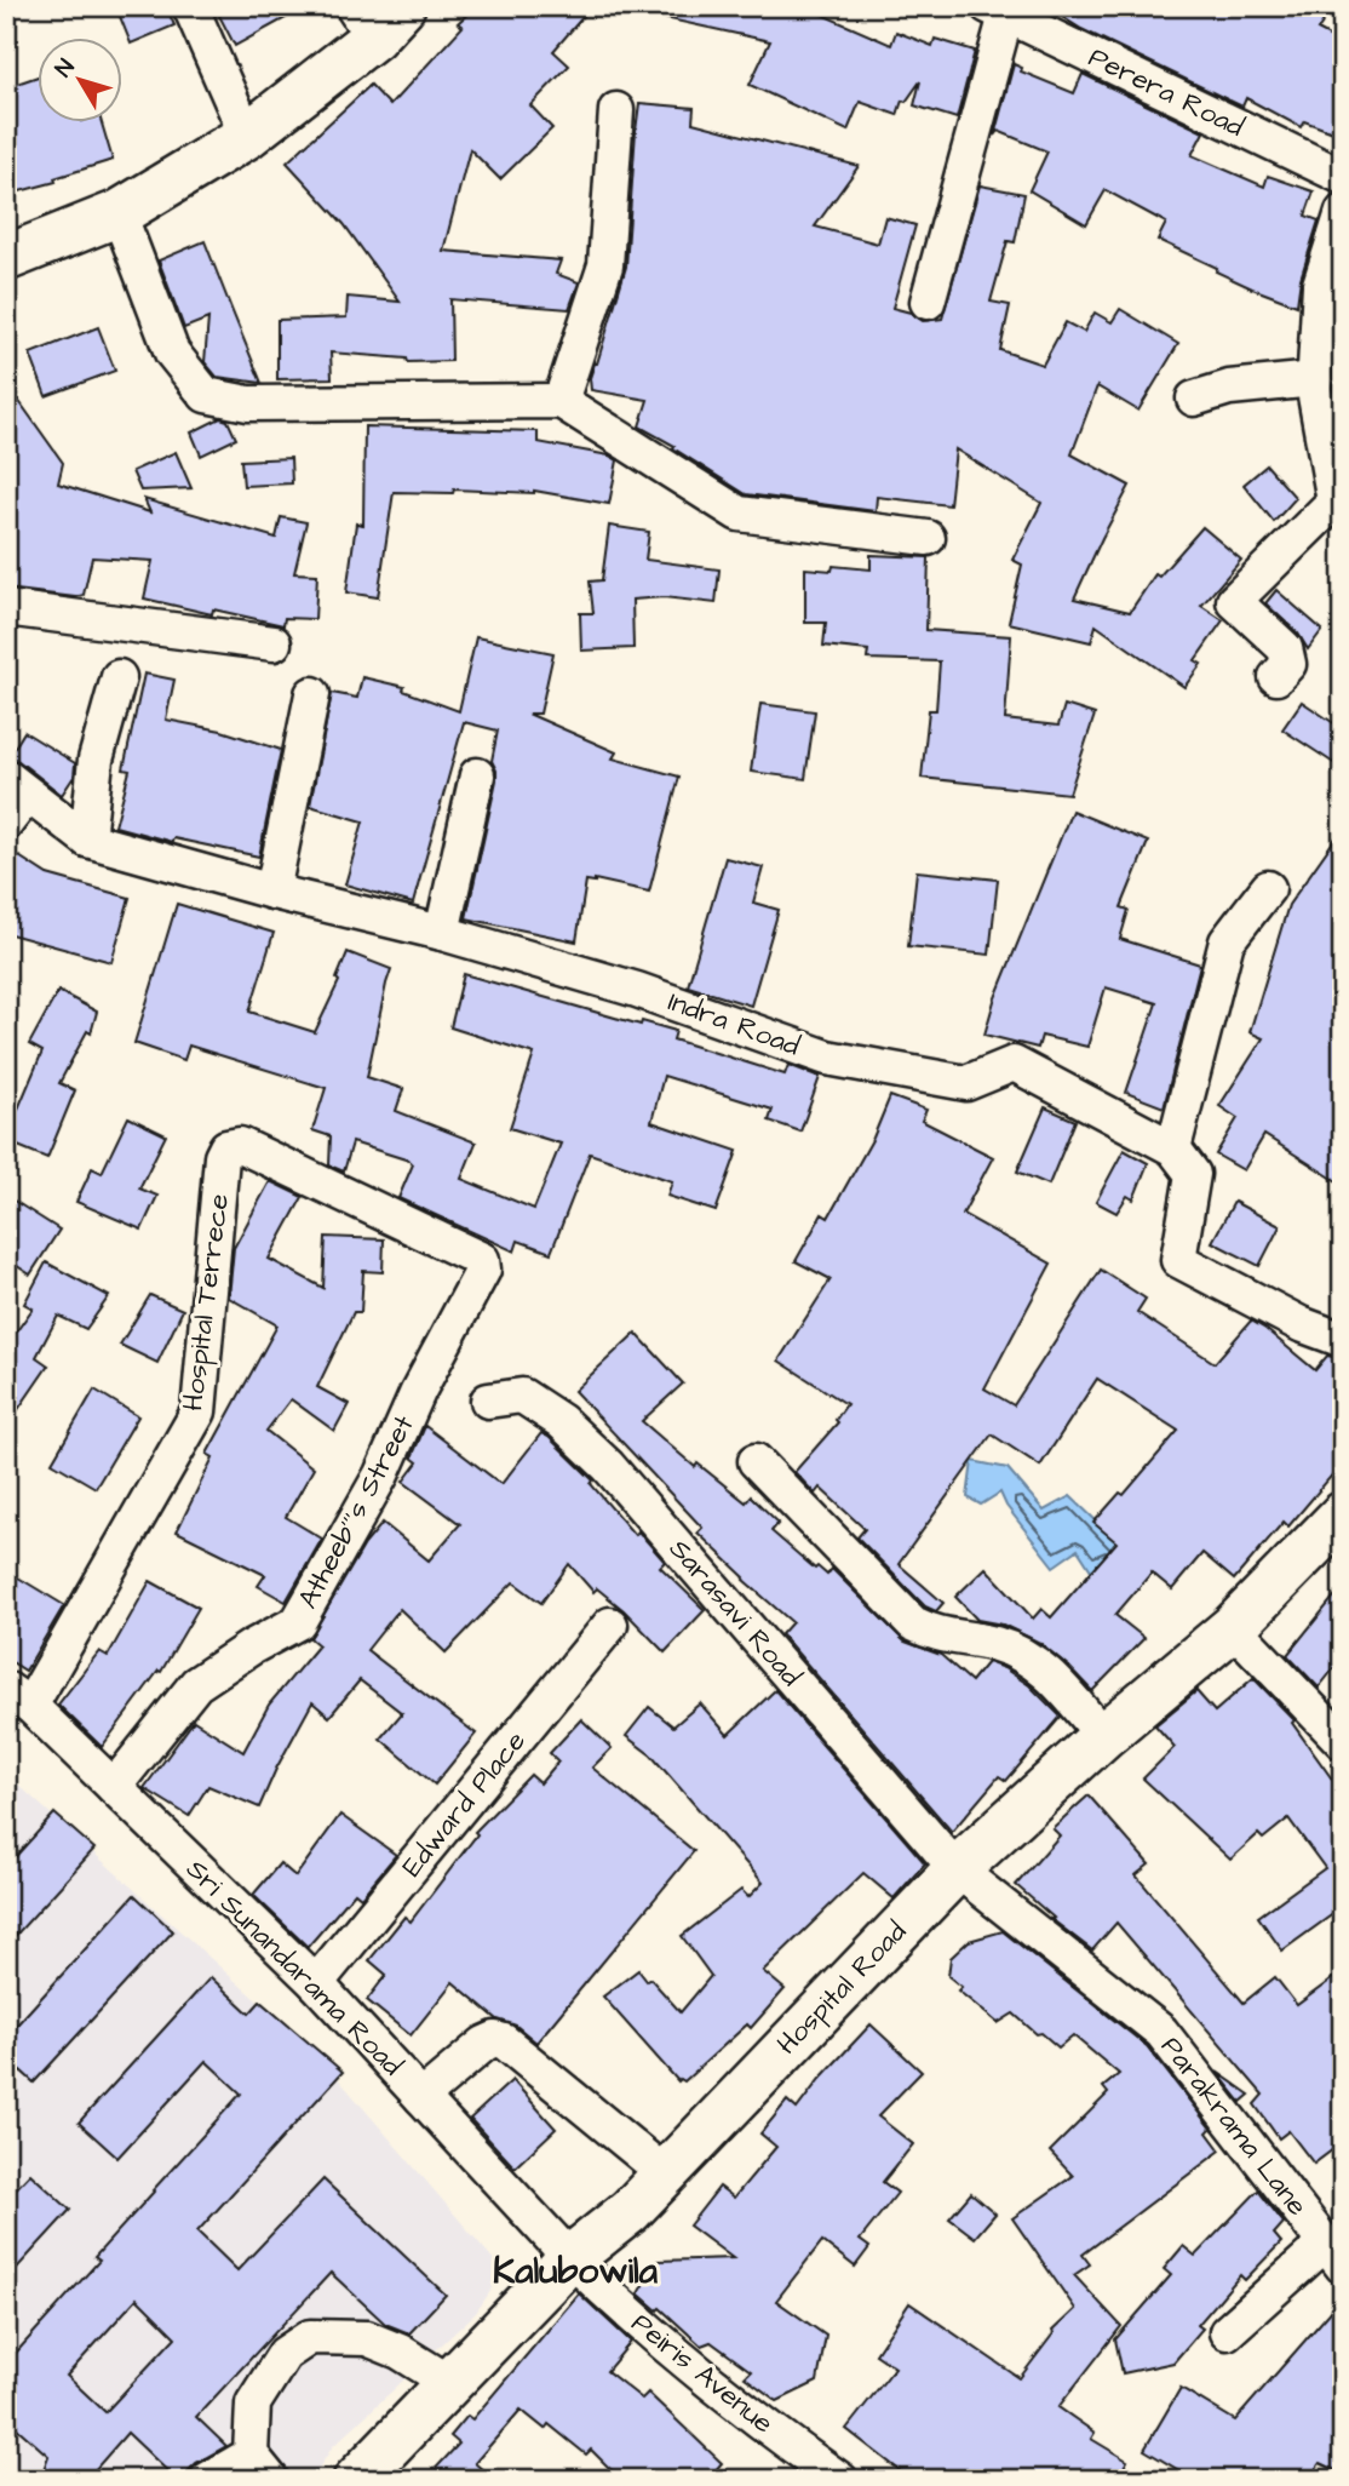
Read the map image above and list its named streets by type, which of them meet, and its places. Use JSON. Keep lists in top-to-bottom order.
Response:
{
  "streets": {
    "main road": ["Hospital Road"],
    "street": [
      "Perera Road",
      "Indra Road",
      "Hospital Terrece",
      "Atheeb'''s Street",
      "Sarasavi Road",
      "Edward Place",
      "Sri Sunandarama Road",
      "Parakrama Lane",
      "Peiris Avenue"
    ]
  },
  "crossings": [
    ["Hospital Terrece", "Atheeb'''s Street"],
    ["Hospital Terrece", "Sri Sunandarama Road"],
    ["Atheeb'''s Street", "Sri Sunandarama Road"],
    ["Sarasavi Road", "Hospital Road"],
    ["Sarasavi Road", "Parakrama Lane"],
    ["Edward Place", "Sri Sunandarama Road"],
    ["Sri Sunandarama Road", "Hospital Road"],
    ["Sri Sunandarama Road", "Peiris Avenue"],
    ["Hospital Road", "Parakrama Lane"],
    ["Hospital Road", "Peiris Avenue"]
  ],
  "districts": ["Kalubowila"],
  "north": "top left"
}
